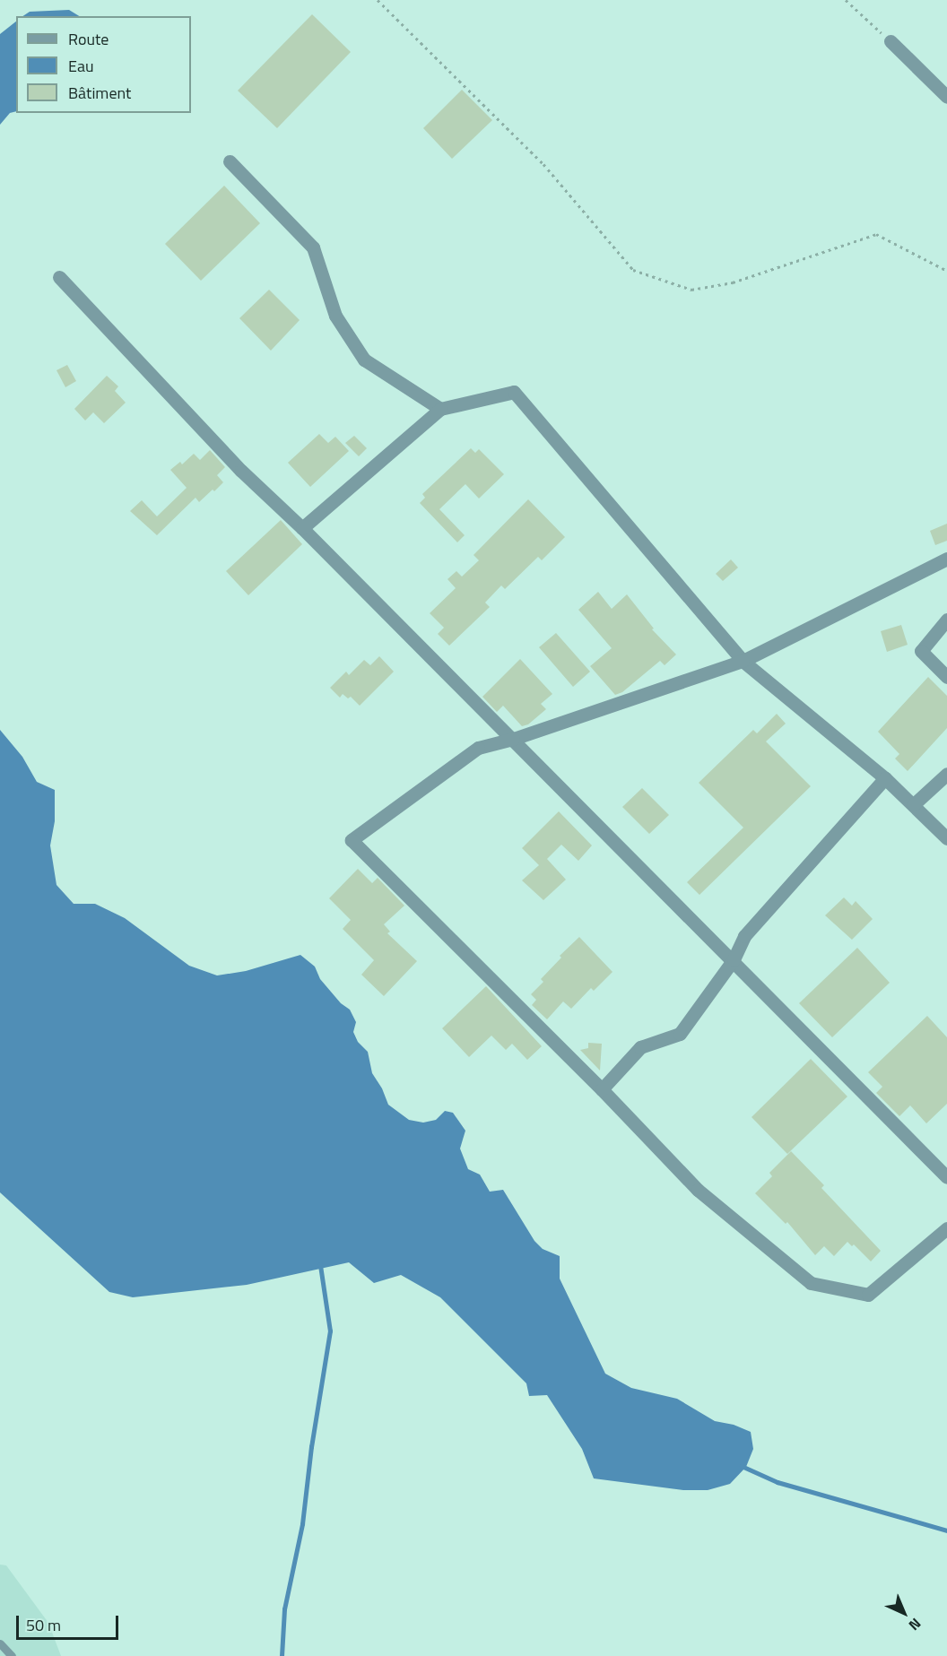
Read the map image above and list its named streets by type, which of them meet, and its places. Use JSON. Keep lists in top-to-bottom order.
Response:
{
  "legend": ["Route", "Eau", "Bâtiment"],
  "scale_bar": "50 m",
  "north": "bottom right"
}
